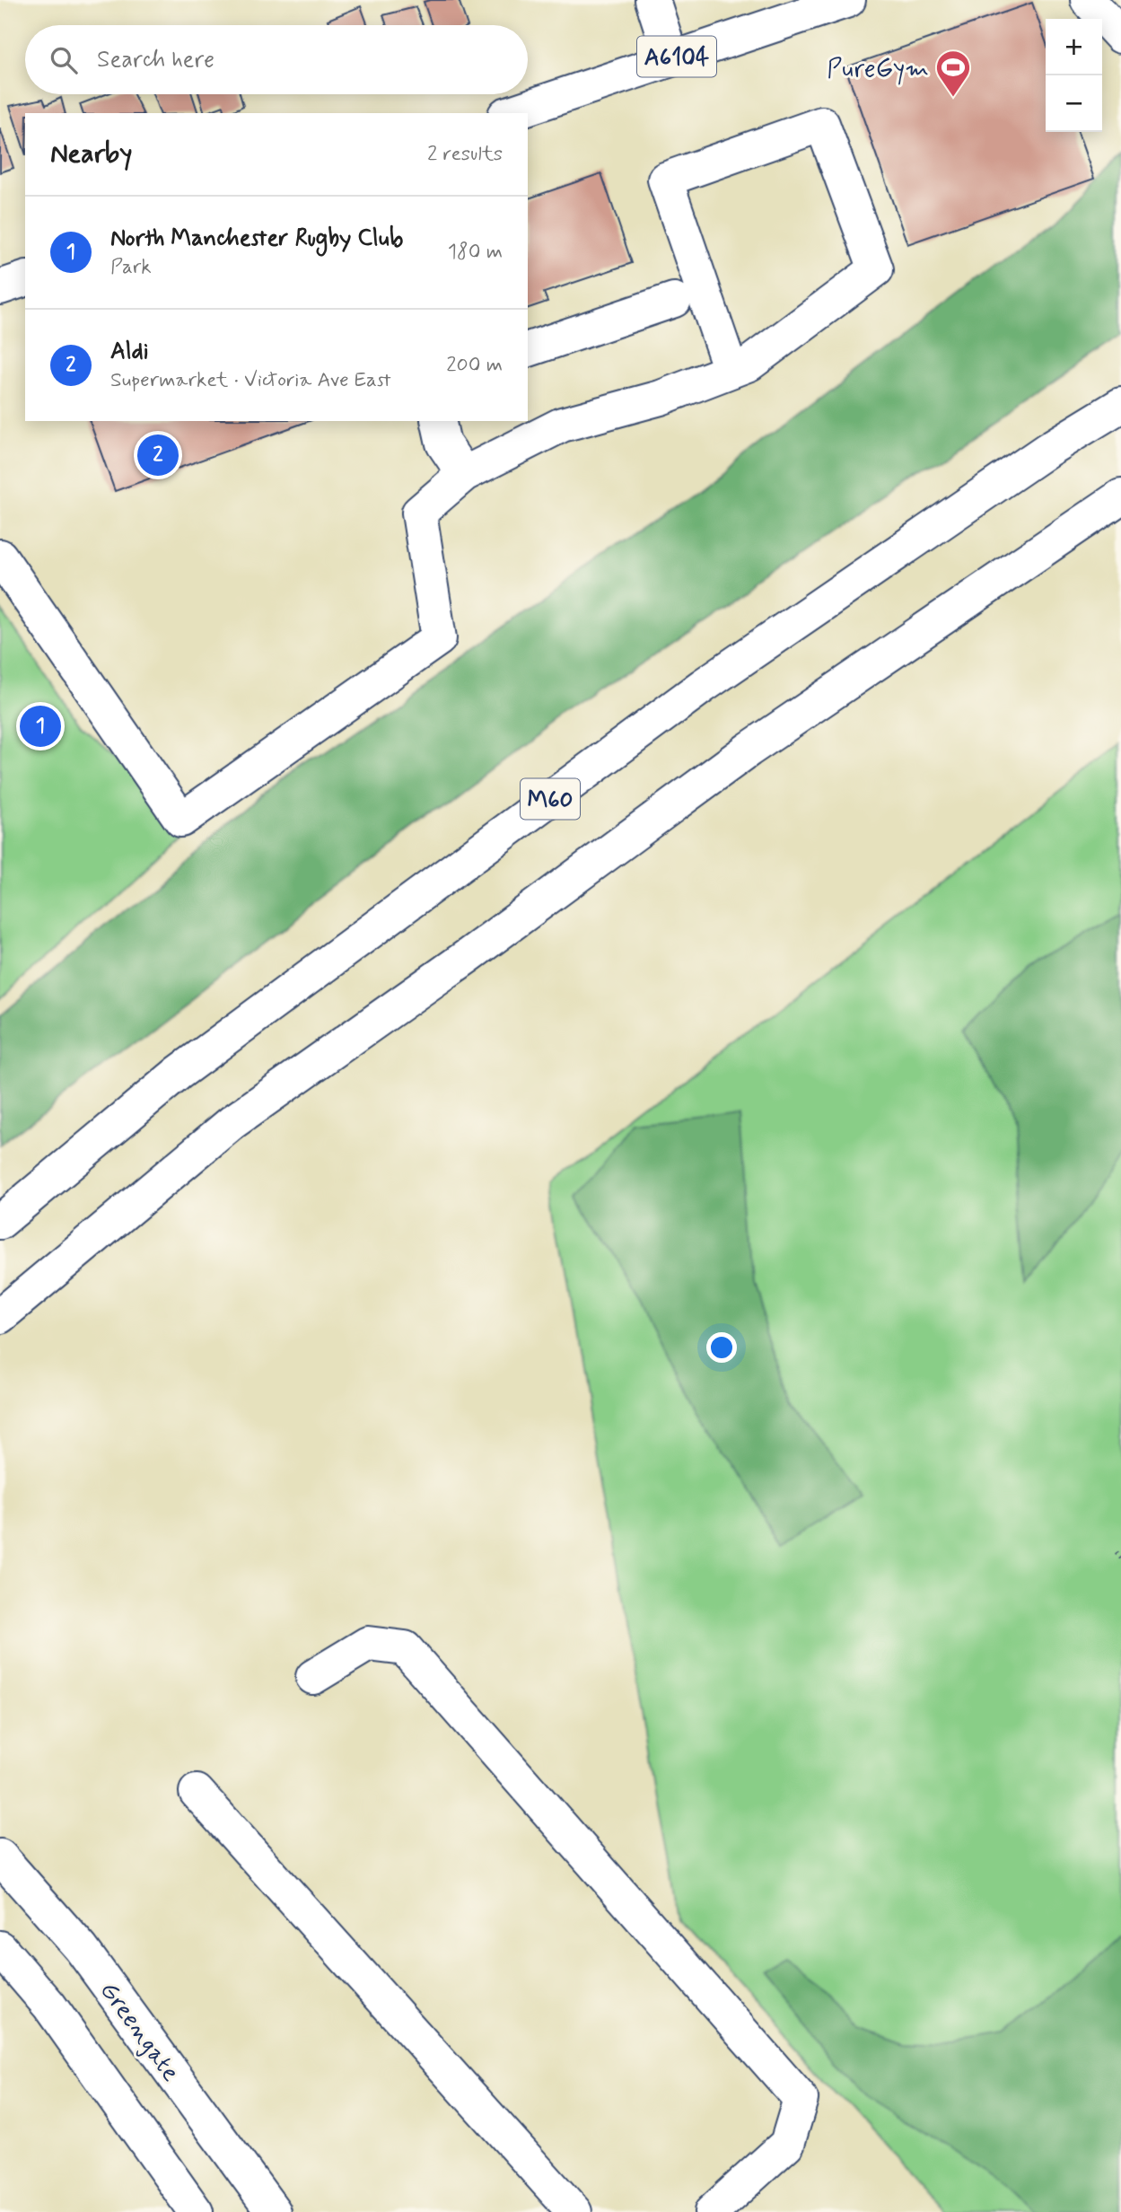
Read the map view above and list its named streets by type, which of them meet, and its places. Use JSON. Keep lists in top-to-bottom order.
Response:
{
  "streets": {
    "main road": ["A6104", "M60", "Greengate"]
  },
  "places": {
    "sports": ["PureGym"]
  },
  "page": {
    "map_buttons": ["+", "−"],
    "search": "Search here",
    "heading": ["Nearby", "2 results"],
    "list": [
      {
        "mark": "1",
        "name": "North Manchester Rugby Club",
        "note": "Park",
        "value": "180 m"
      },
      {
        "mark": "2",
        "name": "Aldi",
        "note": "Supermarket · Victoria Ave East",
        "value": "200 m"
      }
    ],
    "pins": ["2", "1"]
  }
}
